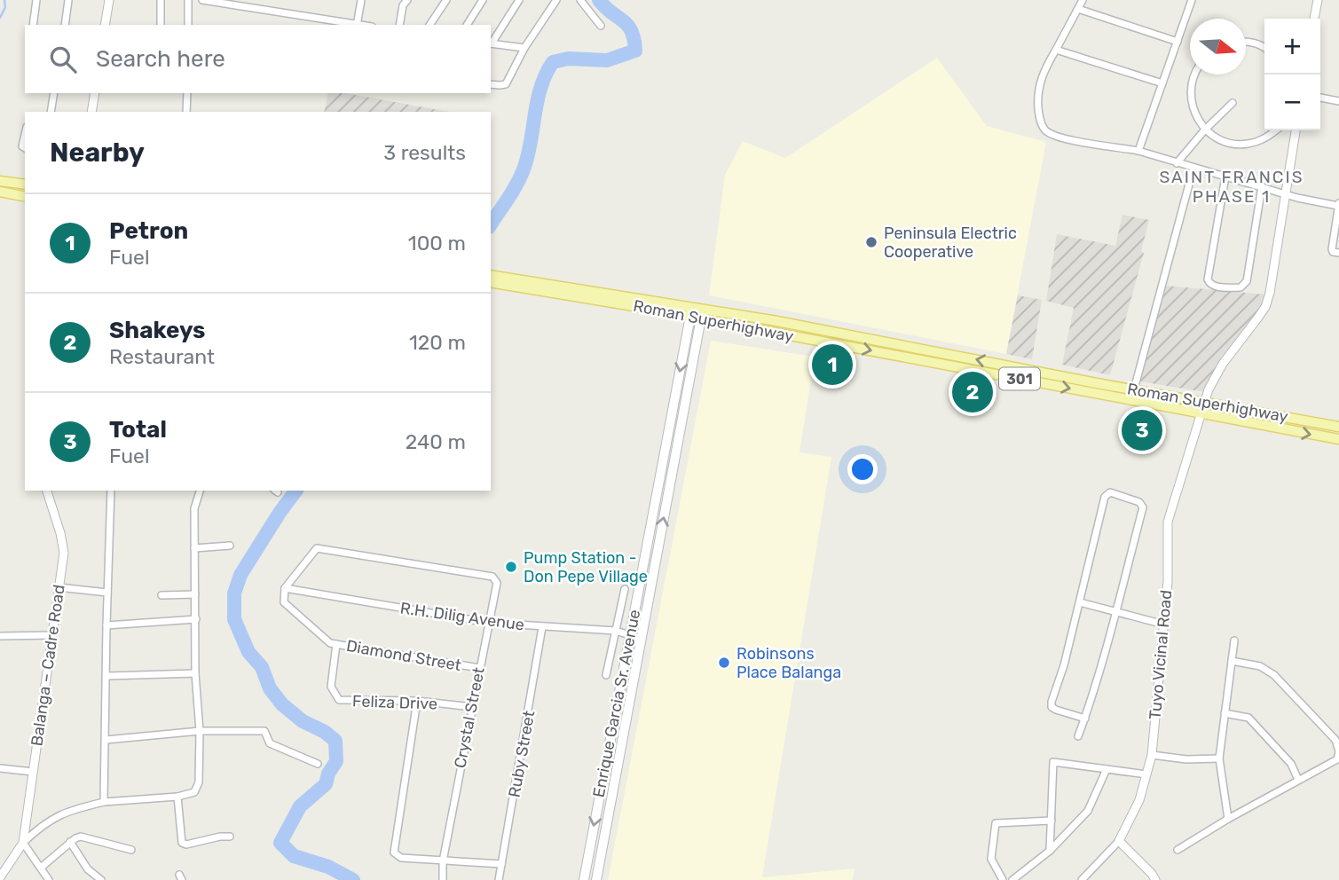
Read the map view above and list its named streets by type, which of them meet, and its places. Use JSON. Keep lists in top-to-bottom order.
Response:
{
  "streets": {
    "main road": ["Roman Superhighway", "301", "Enrique Garcia Sr. Avenue"],
    "street": [
      "R.H. Dilig Avenue",
      "Tuyo Vicinal Road",
      "Diamond Street",
      "Balanga – Cadre Road",
      "Feliza Drive",
      "Crystal Street",
      "Ruby Street"
    ]
  },
  "crossings": [
    ["Roman Superhighway", "Tuyo Vicinal Road"],
    ["Roman Superhighway", "Enrique Garcia Sr. Avenue"],
    ["R.H. Dilig Avenue", "Diamond Street"],
    ["R.H. Dilig Avenue", "Enrique Garcia Sr. Avenue"],
    ["R.H. Dilig Avenue", "Crystal Street"],
    ["R.H. Dilig Avenue", "Ruby Street"],
    ["Diamond Street", "Feliza Drive"],
    ["Diamond Street", "Crystal Street"],
    ["Feliza Drive", "Crystal Street"]
  ],
  "districts": ["SAINT FRANCIS PHASE 1"],
  "places": ["Peninsula Electric Cooperative", "Pump Station - Don Pepe Village", "Robinsons Place Balanga"],
  "north": "right",
  "page": {
    "map_buttons": ["+", "−"],
    "search": "Search here",
    "heading": ["Nearby", "3 results"],
    "list": [
      {
        "mark": "1",
        "name": "Petron",
        "note": "Fuel",
        "value": "100 m"
      },
      {
        "mark": "2",
        "name": "Shakeys",
        "note": "Restaurant",
        "value": "120 m"
      },
      {
        "mark": "3",
        "name": "Total",
        "note": "Fuel",
        "value": "240 m"
      }
    ],
    "pins": ["1", "2", "3"]
  }
}
